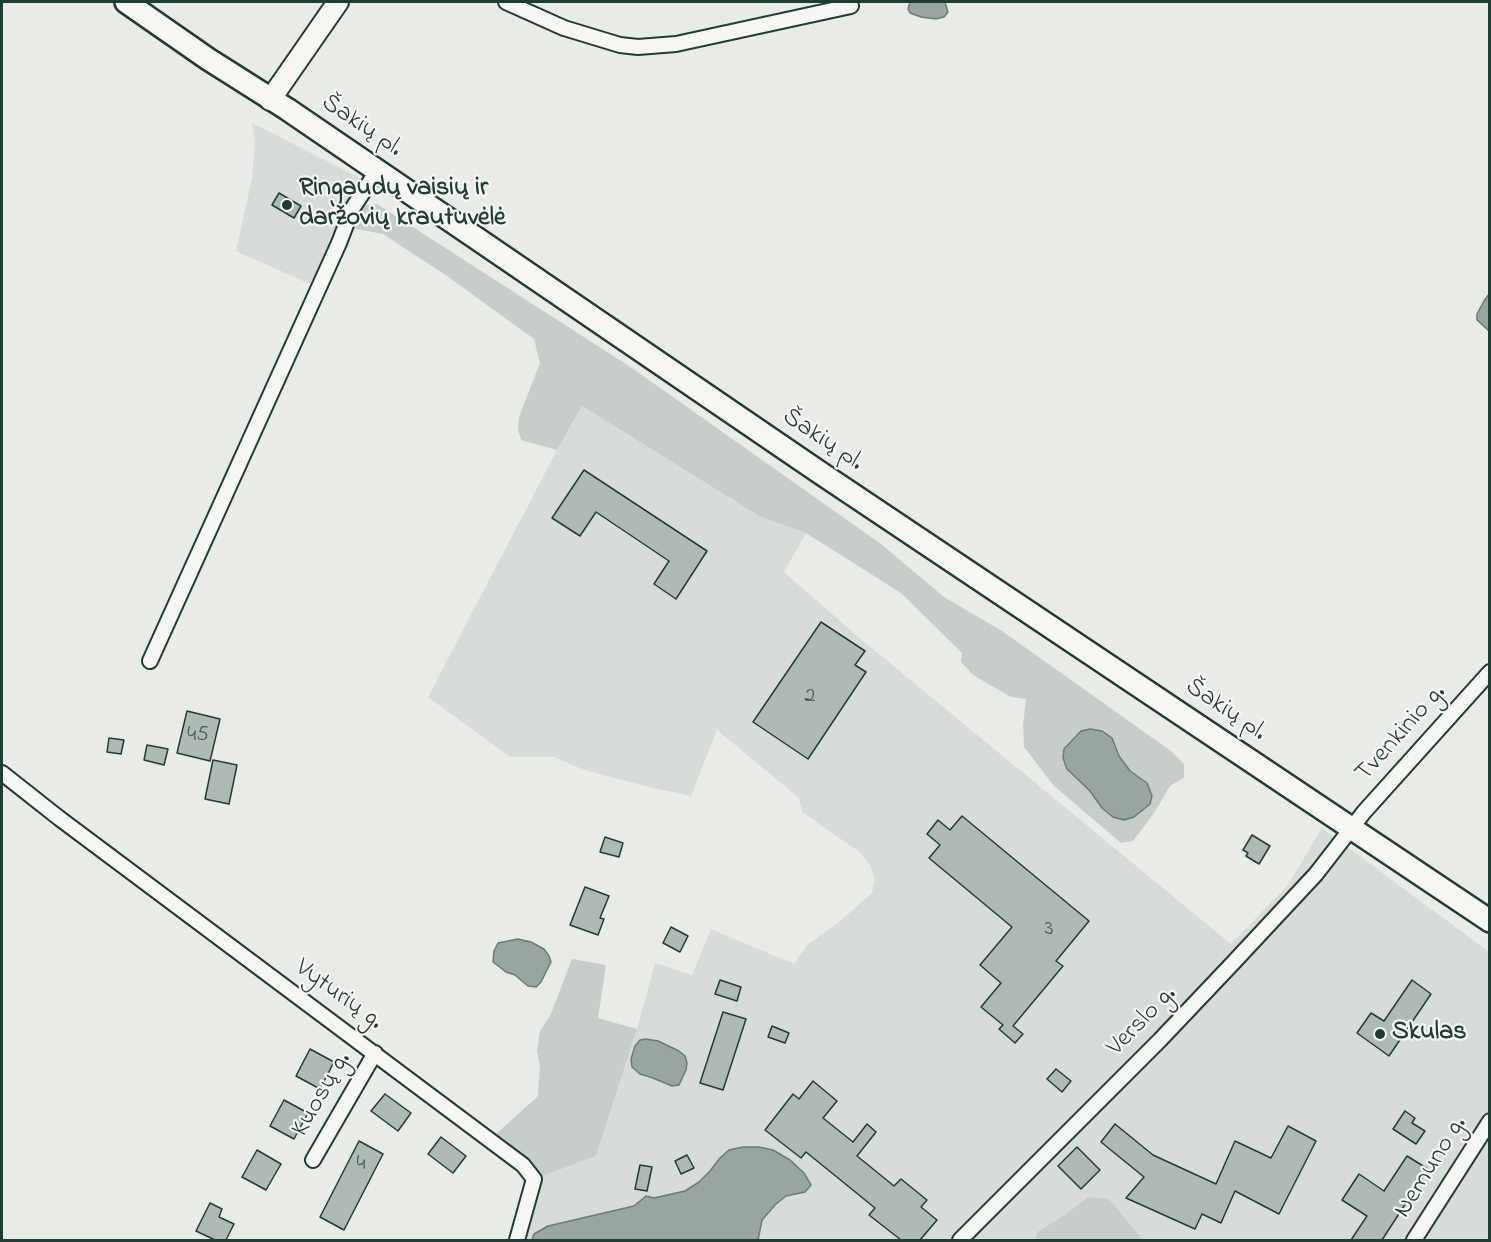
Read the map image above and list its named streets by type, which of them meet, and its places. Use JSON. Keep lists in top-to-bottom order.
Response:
{
  "streets": {
    "main road": ["Šakių pl."],
    "street": [
      "Tvenkinio g.",
      "Vyturių g.",
      "Verslo g.",
      "Kuosų g.",
      "Nemuno g."
    ]
  },
  "crossings": [
    ["Šakių pl.", "Tvenkinio g."],
    ["Šakių pl.", "Verslo g."],
    ["Tvenkinio g.", "Verslo g."],
    ["Vyturių g.", "Kuosų g."]
  ],
  "places": ["Ringaudų vaisių ir daržovių krautuvėlė", "Skulas"],
  "house_numbers": [
    "2",
    "45",
    "3",
    "4"
  ]
}
